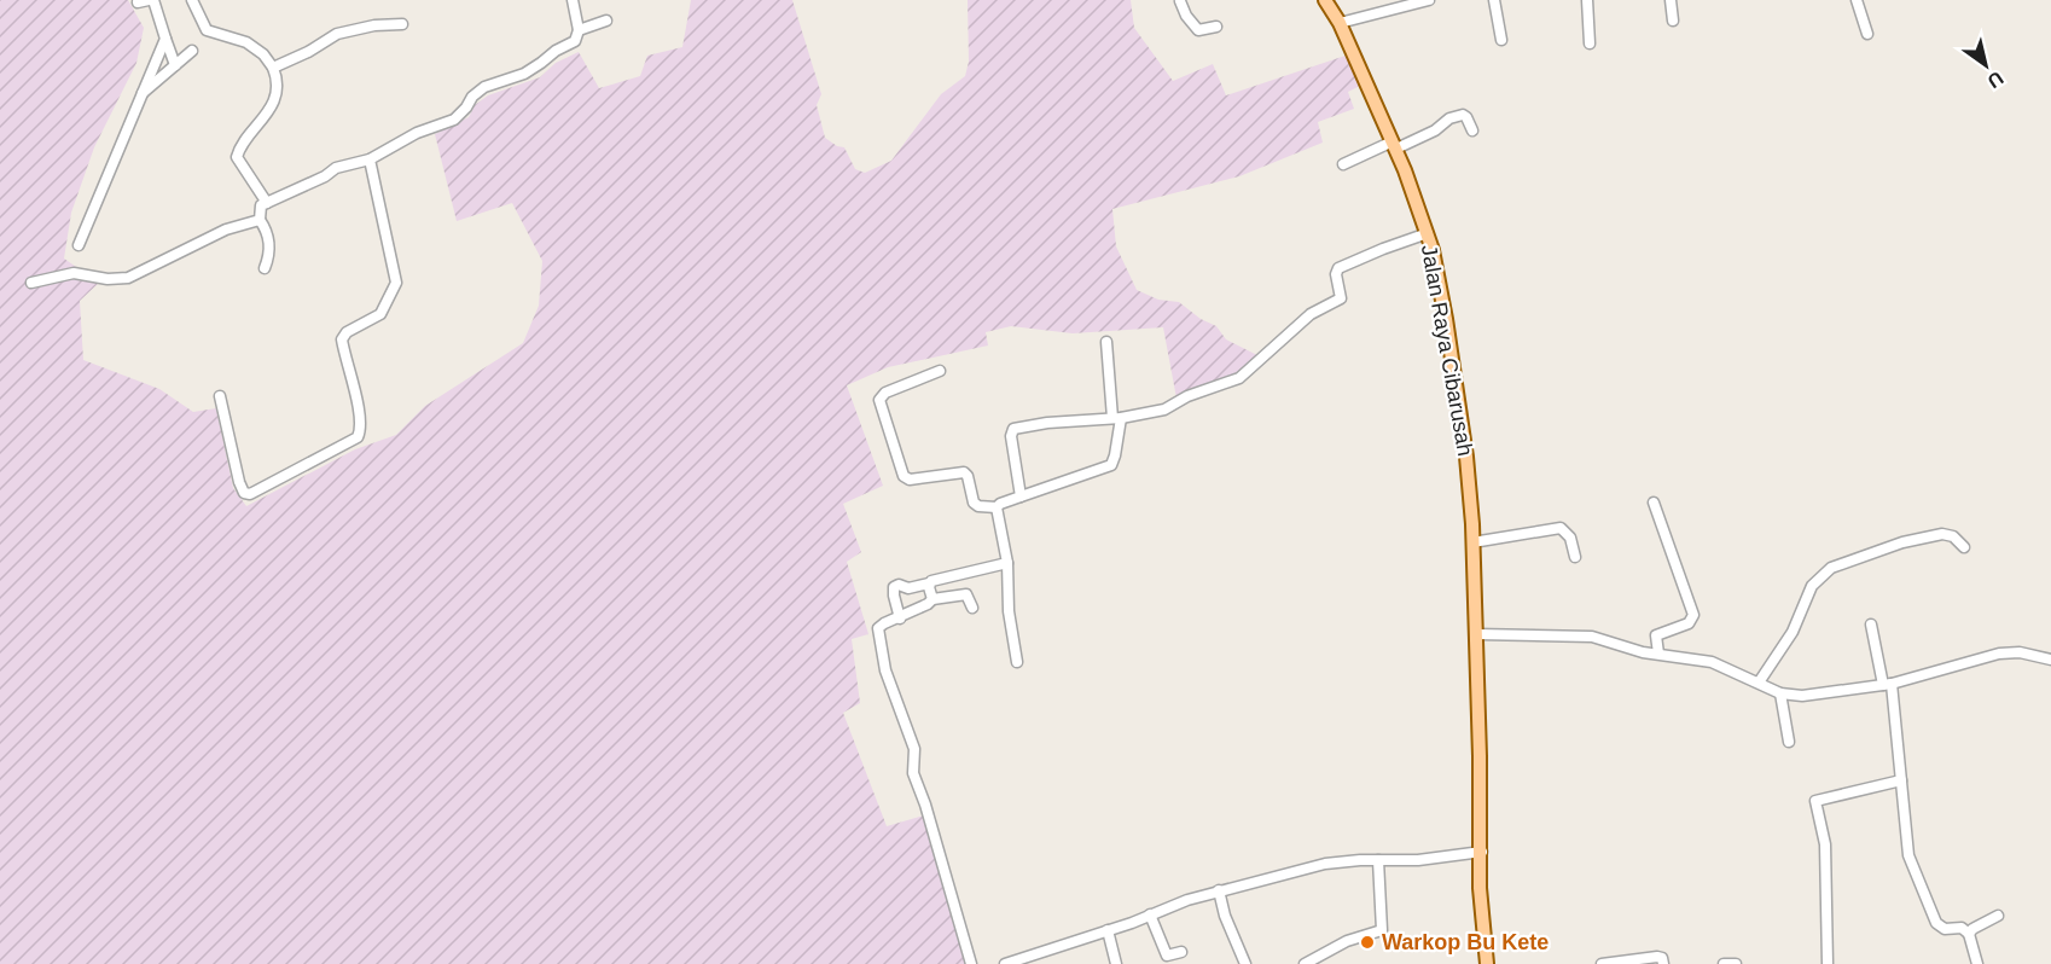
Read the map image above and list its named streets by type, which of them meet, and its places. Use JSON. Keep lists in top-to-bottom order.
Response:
{
  "streets": {
    "main road": ["Jalan Raya Cibarusah"]
  },
  "places": ["Warkop Bu Kete"],
  "north": "bottom right"
}
